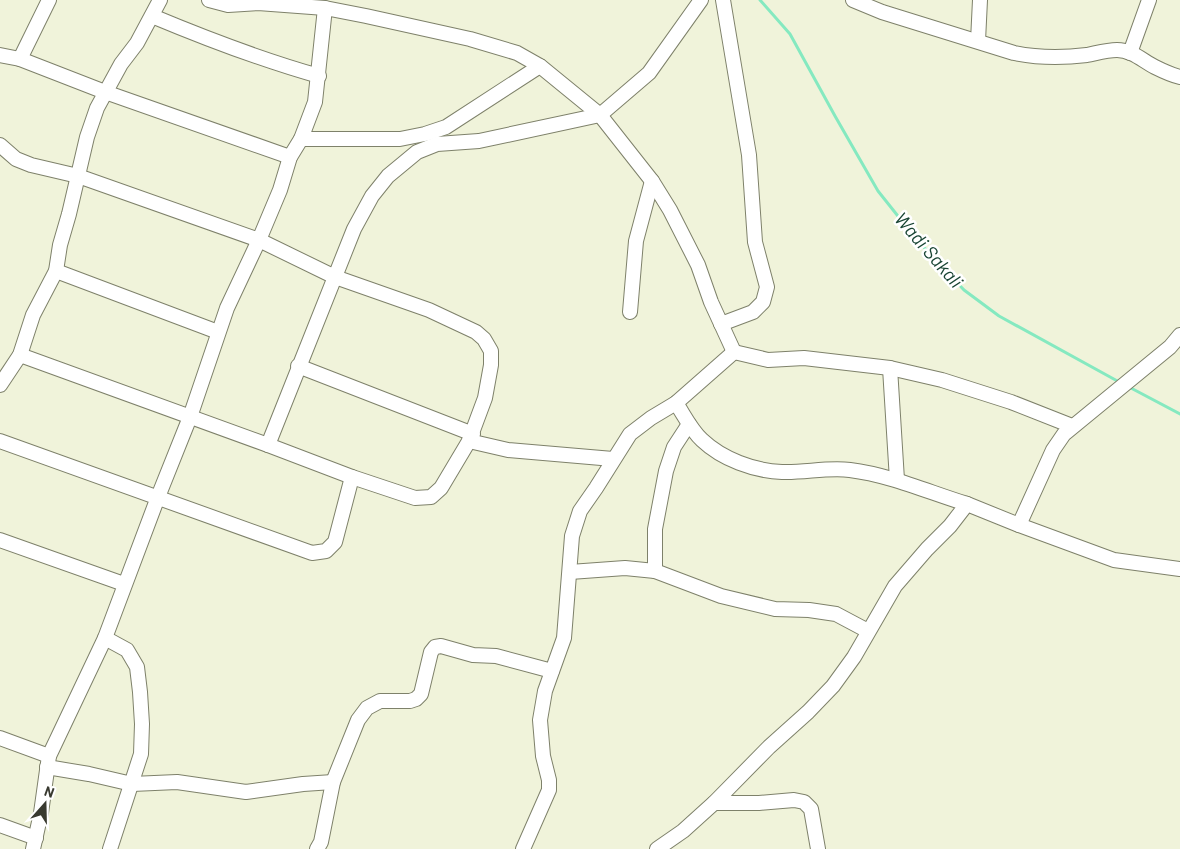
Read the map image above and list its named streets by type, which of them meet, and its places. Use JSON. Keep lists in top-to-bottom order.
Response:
{
  "water": ["Wadi Sakali"],
  "north": "top"
}
